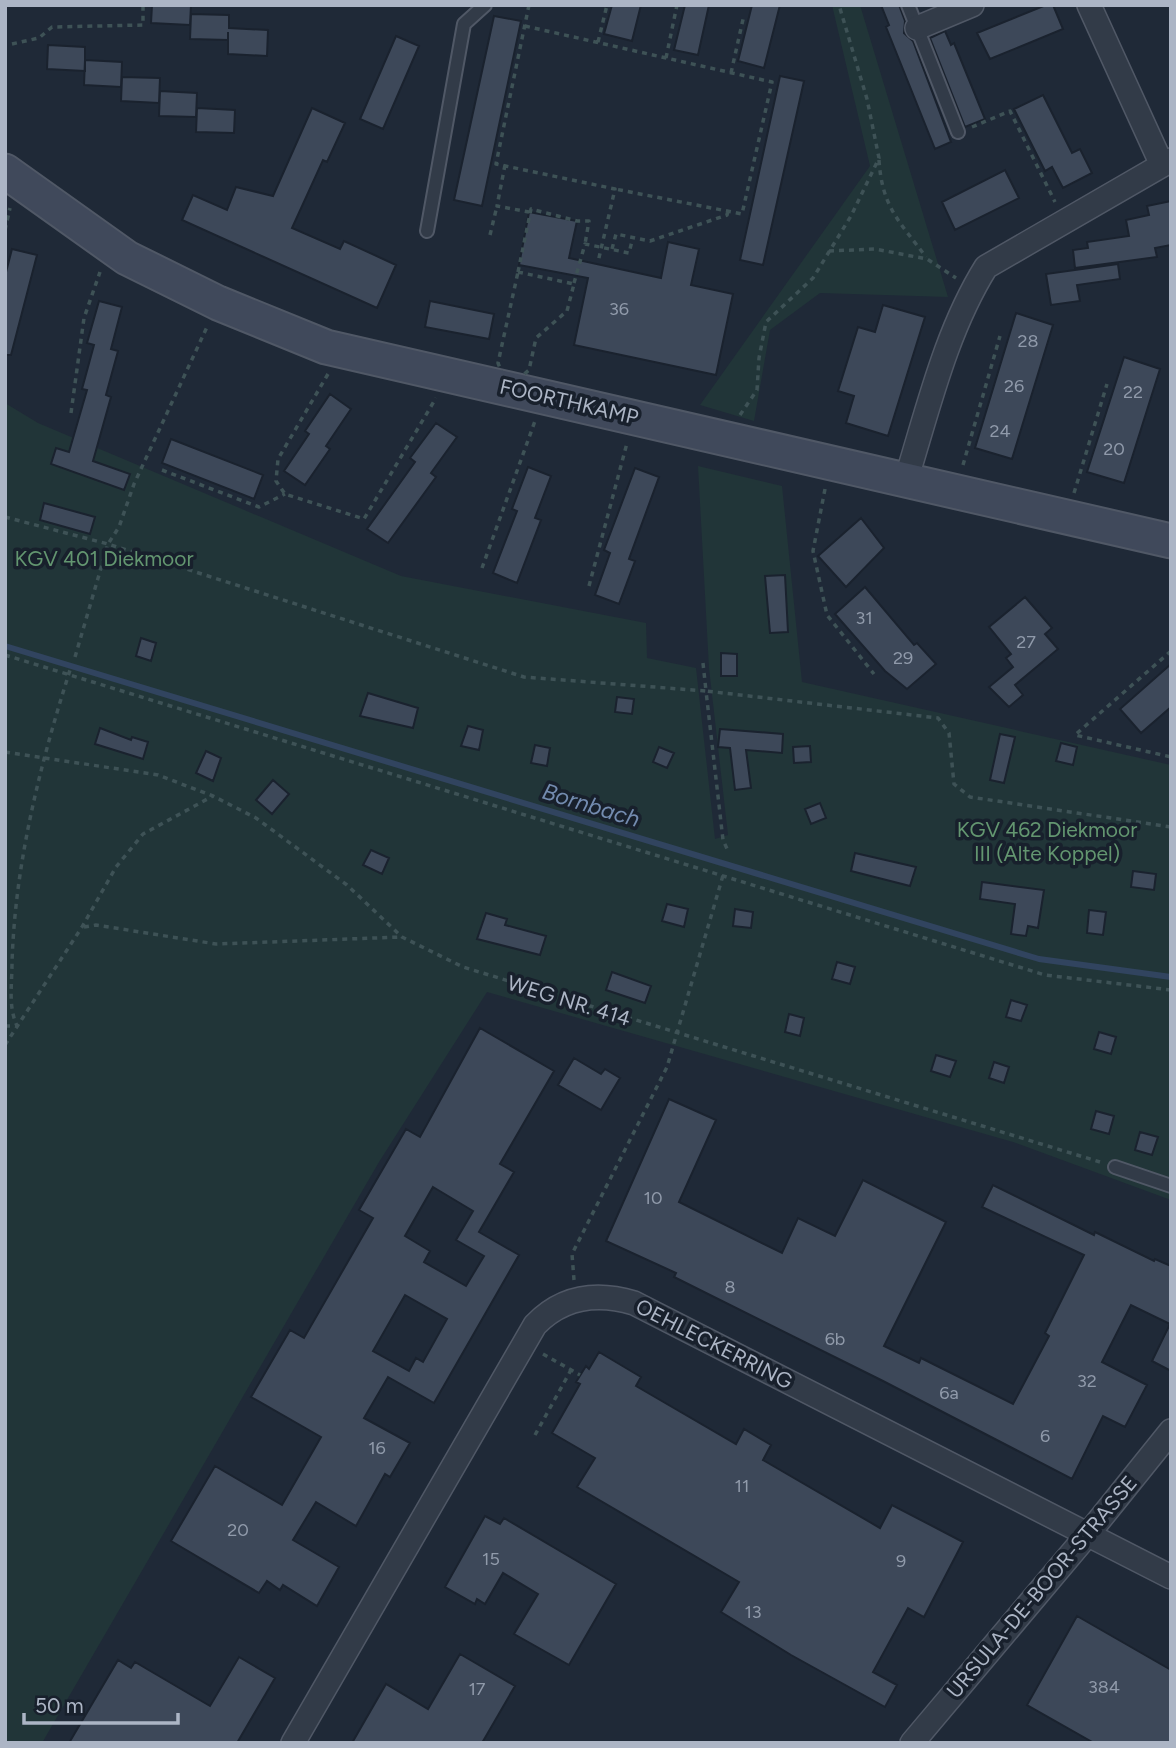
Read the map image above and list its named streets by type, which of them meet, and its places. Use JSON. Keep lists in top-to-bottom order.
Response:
{
  "streets": {
    "street": ["FOORTHKAMP", "OEHLECKERRING", "URSULA-DE-BOOR-STRASSE"],
    "path": ["WEG NR. 414"]
  },
  "crossings": [
    ["OEHLECKERRING", "URSULA-DE-BOOR-STRASSE"]
  ],
  "water": ["Bornbach"],
  "parks": ["KGV 401 Diekmoor", "KGV 462 Diekmoor III (Alte Koppel)"],
  "house_numbers": [
    "36",
    "28",
    "26",
    "22",
    "24",
    "20",
    "31",
    "27",
    "29",
    "10",
    "8",
    "6b",
    "32",
    "6a",
    "6",
    "16",
    "11",
    "20",
    "15",
    "9",
    "13",
    "384",
    "17"
  ],
  "scale_bar": "50 m"
}
